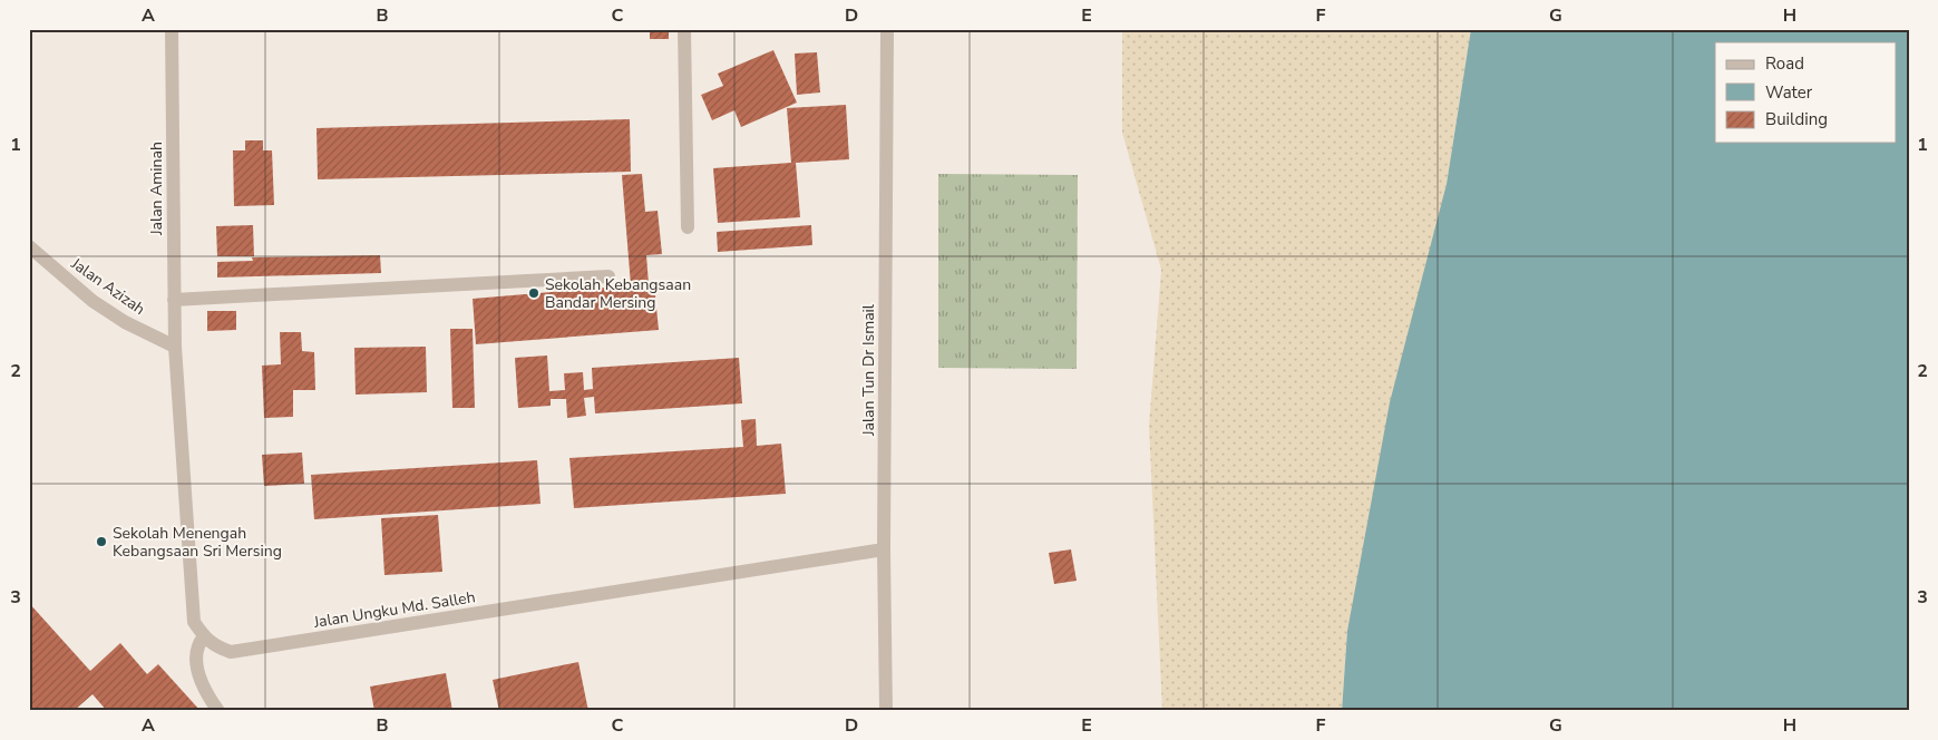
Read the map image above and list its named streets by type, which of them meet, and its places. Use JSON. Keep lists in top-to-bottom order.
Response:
{
  "streets": {
    "street": [
      "Jalan Aminah",
      "Jalan Azizah",
      "Jalan Tun Dr Ismail",
      "Jalan Ungku Md. Salleh"
    ]
  },
  "crossings": [
    ["Jalan Aminah", "Jalan Azizah"],
    ["Jalan Tun Dr Ismail", "Jalan Ungku Md. Salleh"]
  ],
  "places": ["Sekolah Kebangsaan Bandar Mersing", "Sekolah Menengah Kebangsaan Sri Mersing"],
  "legend": ["Road", "Water", "Building"],
  "grid": {
    "columns": [
      "A",
      "B",
      "C",
      "D",
      "E",
      "F",
      "G",
      "H"
    ],
    "rows": ["1", "2", "3"]
  }
}
